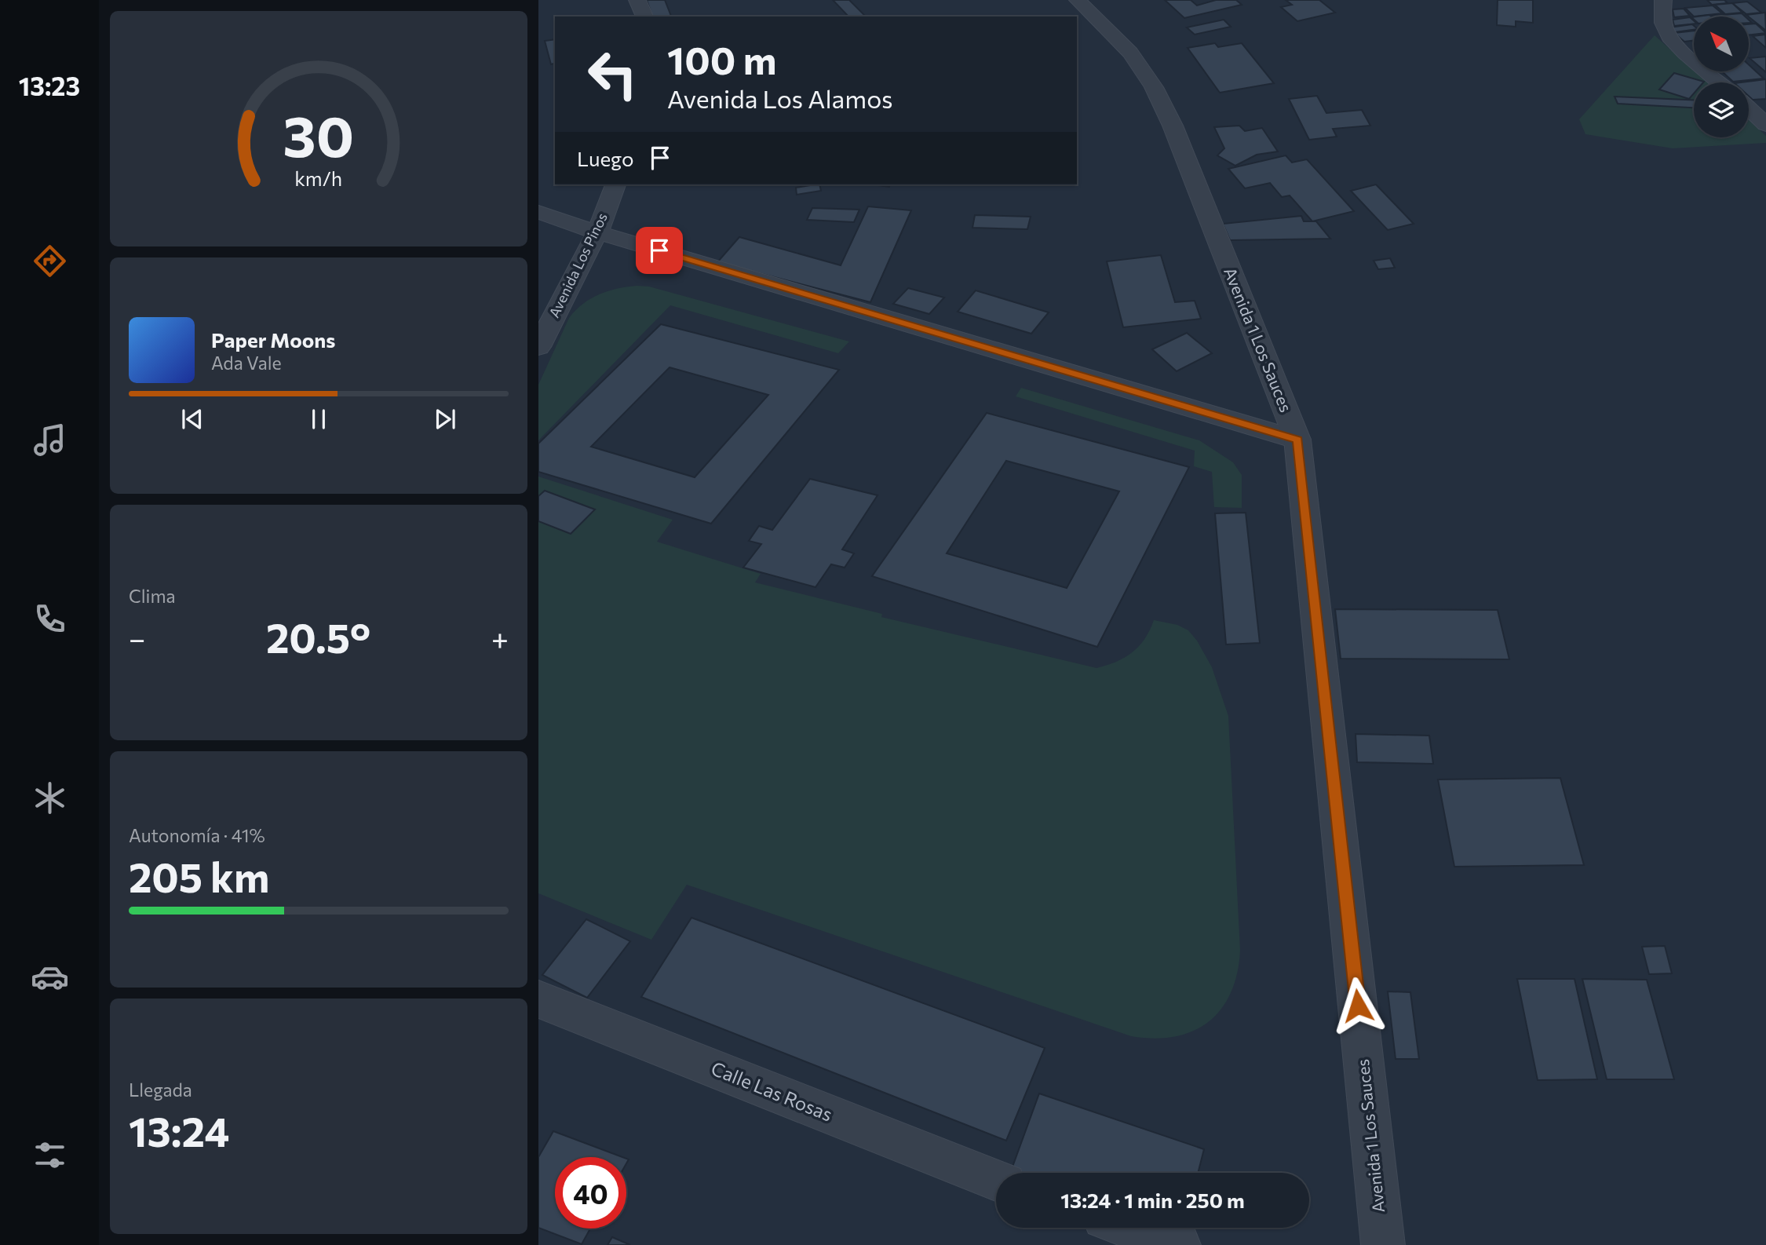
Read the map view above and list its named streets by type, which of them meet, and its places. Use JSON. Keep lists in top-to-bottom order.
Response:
{
  "streets": {
    "street": ["Avenida Los Pinos", "Avenida 1 Los Sauces", "Calle Las Rosas"]
  },
  "north": "top left",
  "page": {
    "tabs": "13:23",
    "turn": ["100 m", "Avenida Los Alamos"],
    "then": "Luego",
    "song": ["Paper Moons", "Ada Vale"],
    "tile": [
      "Clima",
      ["Autonomía · 41%", "205 km"],
      ["Llegada", "13:24"]
    ],
    "heat": ["−", "20.5°", "+"],
    "limit": "40",
    "trip": "13:24 · 1 min · 250 m",
    "gauge": ["30", "km/h"]
  }
}
